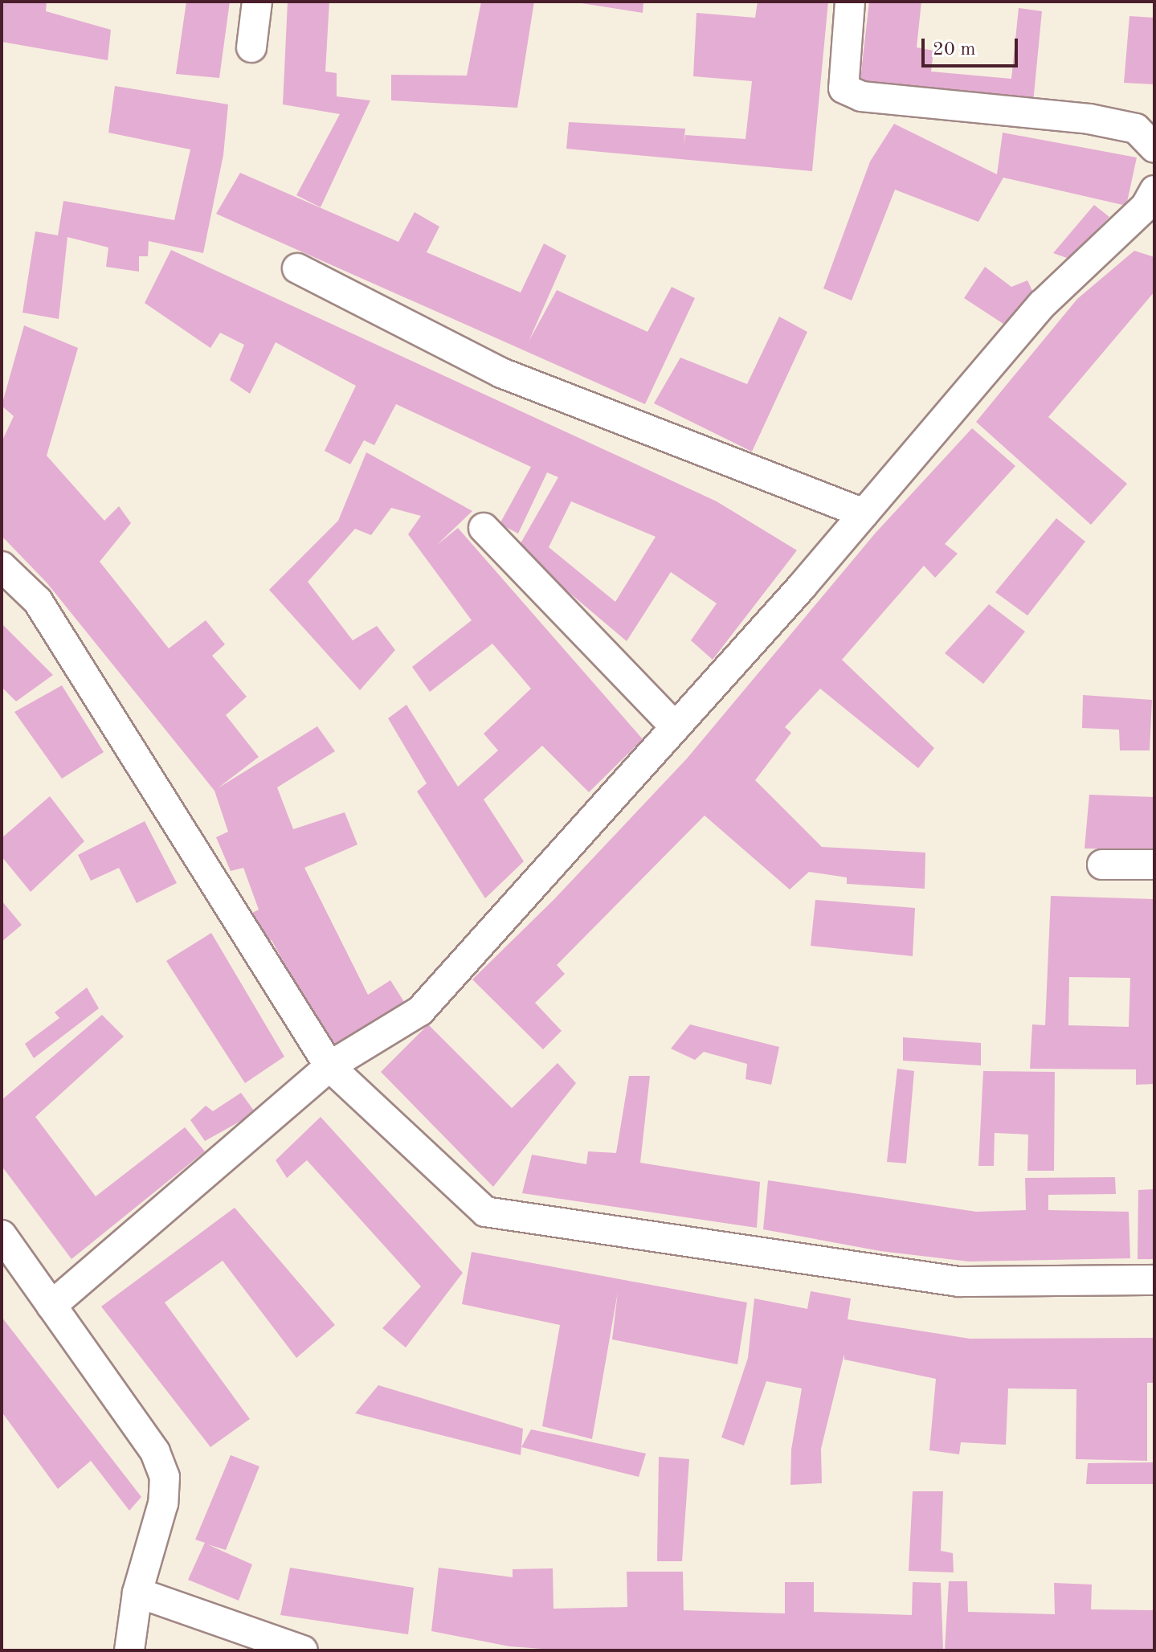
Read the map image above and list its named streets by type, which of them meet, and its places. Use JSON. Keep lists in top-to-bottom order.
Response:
{
  "scale_bar": "20 m"
}
